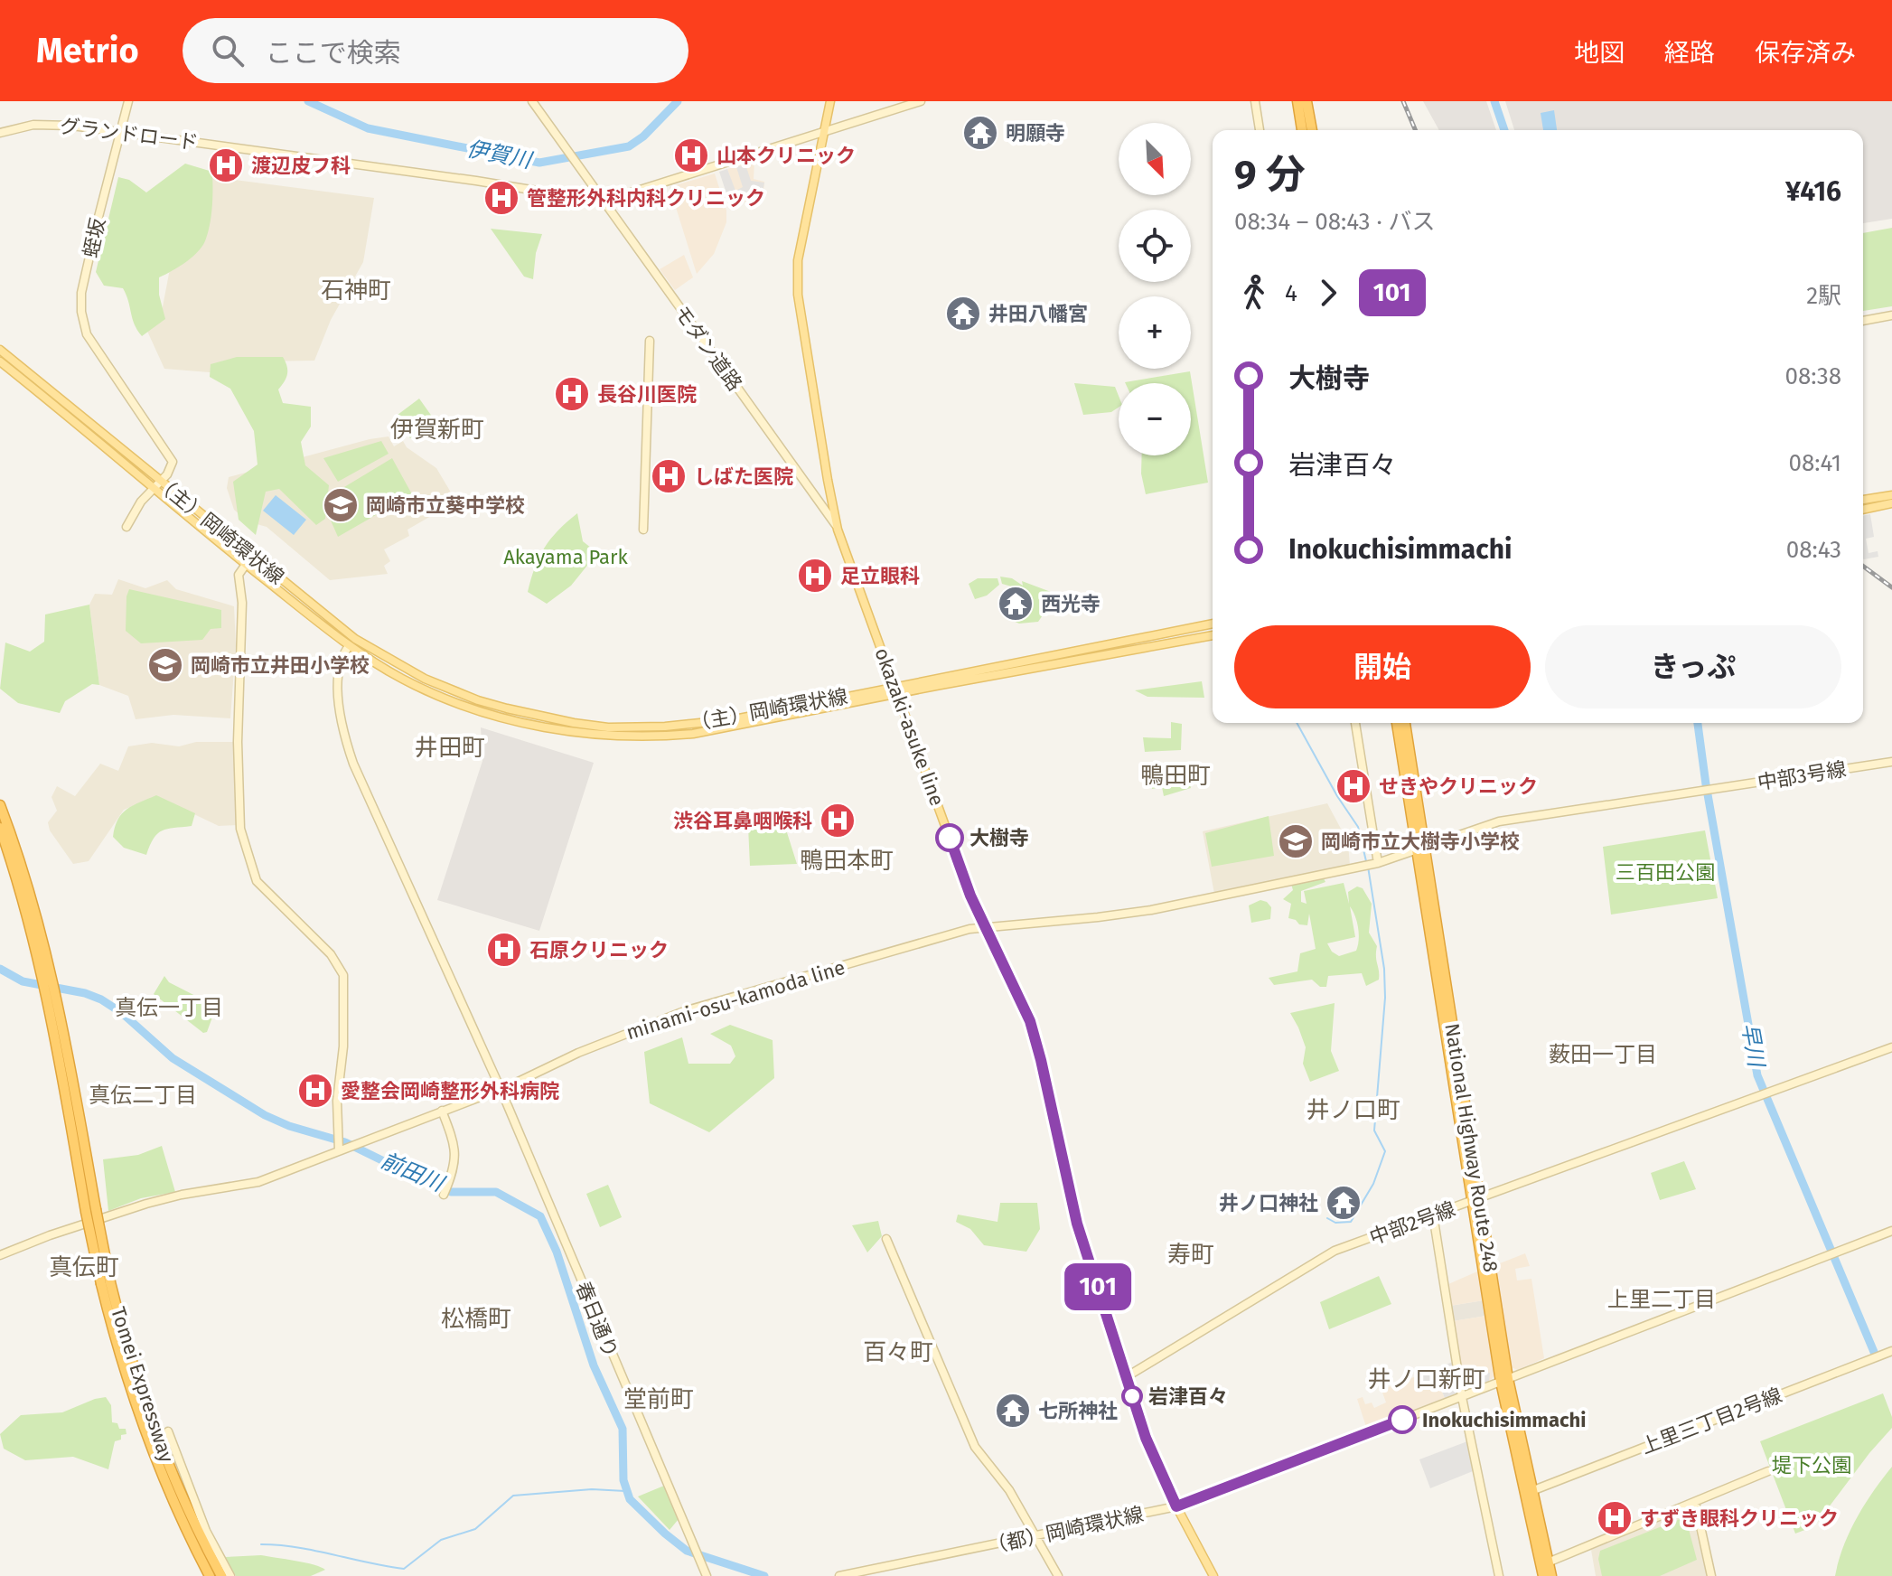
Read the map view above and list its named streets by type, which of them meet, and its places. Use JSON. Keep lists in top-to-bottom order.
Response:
{
  "streets": {
    "highway": ["National Highway Route 248", "Tomei Expressway"],
    "main road": ["（主）岡崎環状線", "okazaki-asuke line"],
    "street": [
      "グランドロード",
      "蛭坂",
      "モダン道路",
      "中部3号線",
      "minami-osu-kamoda line",
      "中部2号線",
      "春日通り",
      "上里三丁目2号線",
      "（都）岡崎環状線"
    ]
  },
  "crossings": [
    ["グランドロード", "蛭坂"],
    ["グランドロード", "モダン道路"],
    ["蛭坂", "（主）岡崎環状線"],
    ["モダン道路", "okazaki-asuke line"],
    ["（主）岡崎環状線", "okazaki-asuke line"],
    ["（主）岡崎環状線", "春日通り"],
    ["okazaki-asuke line", "minami-osu-kamoda line"],
    ["okazaki-asuke line", "中部2号線"],
    ["okazaki-asuke line", "（都）岡崎環状線"],
    ["中部3号線", "minami-osu-kamoda line"],
    ["中部3号線", "National Highway Route 248"],
    ["minami-osu-kamoda line", "春日通り"],
    ["National Highway Route 248", "中部2号線"],
    ["National Highway Route 248", "上里三丁目2号線"],
    ["National Highway Route 248", "（都）岡崎環状線"]
  ],
  "districts": [
    "石神町",
    "伊賀新町",
    "井田町",
    "鴨田町",
    "鴨田本町",
    "真伝一丁目",
    "薮田一丁目",
    "真伝二丁目",
    "井ノ口町",
    "寿町",
    "真伝町",
    "上里二丁目",
    "松橋町",
    "百々町",
    "井ノ口新町",
    "堂前町"
  ],
  "water": ["伊賀川", "早川", "前田川"],
  "parks": ["Akayama Park", "三百田公園", "堤下公園"],
  "places": {
    "temple": [
      "明願寺",
      "井田八幡宮",
      "西光寺",
      "井ノ口神社",
      "七所神社"
    ],
    "hospital": [
      "山本クリニック",
      "渡辺皮フ科",
      "管整形外科内科クリニック",
      "長谷川医院",
      "しばた医院",
      "足立眼科",
      "せきやクリニック",
      "渋谷耳鼻咽喉科",
      "石原クリニック",
      "愛整会岡崎整形外科病院",
      "すずき眼科クリニック"
    ],
    "school or university": ["岡崎市立葵中学校", "岡崎市立井田小学校", "岡崎市立大樹寺小学校"],
    "other": ["大樹寺", "岩津百々", "Inokuchisimmachi"]
  },
  "lines": ["bus line 101"],
  "north": "bottom right",
  "page": {
    "header": "Metrio",
    "search": "ここで検索",
    "nav": ["地図", "経路", "保存済み"],
    "on_map": "101",
    "map_buttons": ["+", "−"],
    "heading": ["9 分", "08:34 – 08:43 · バス", "¥416"],
    "legs": ["4", "101", "2駅"],
    "list": [
      {
        "name": "大樹寺",
        "value": "08:38"
      },
      {
        "name": "岩津百々",
        "value": "08:41"
      },
      {
        "name": "Inokuchisimmachi",
        "value": "08:43"
      }
    ],
    "buttons": ["開始", "きっぷ"]
  }
}
